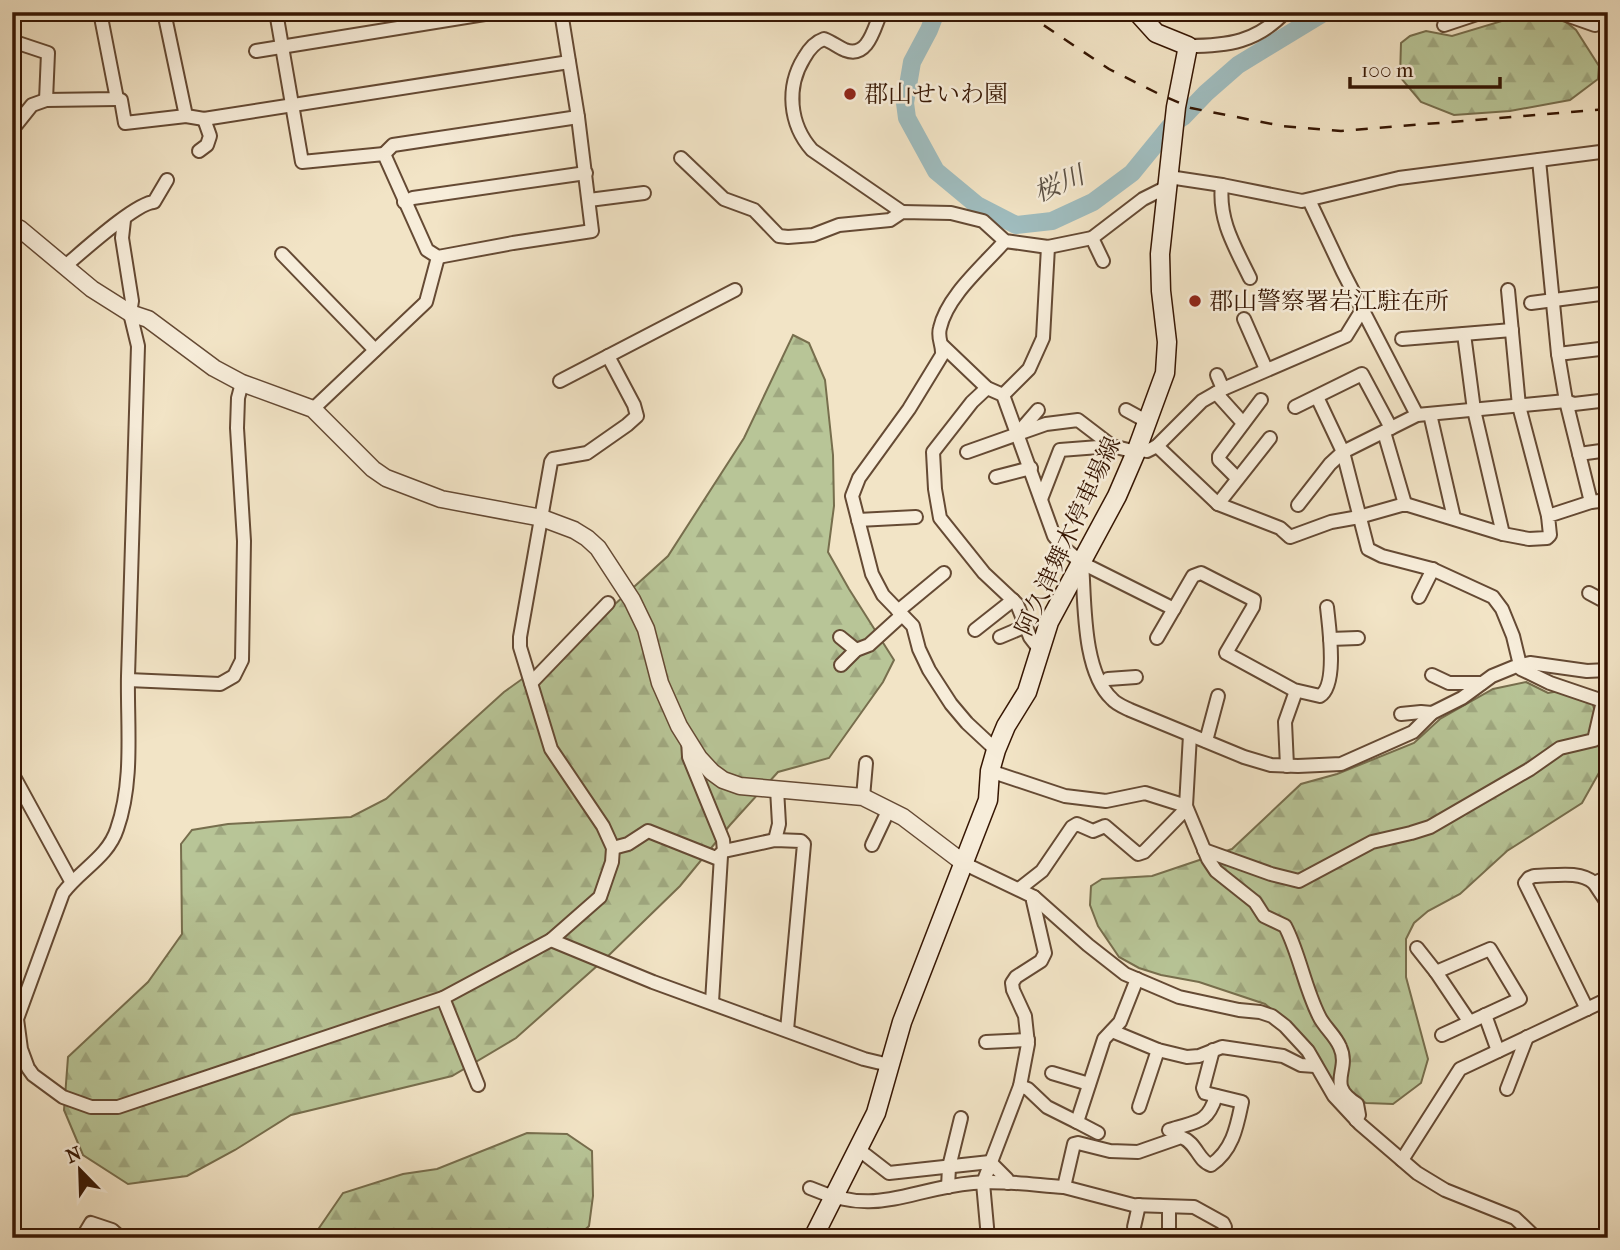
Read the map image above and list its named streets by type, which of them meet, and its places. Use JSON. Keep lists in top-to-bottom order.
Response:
{
  "streets": {
    "main road": ["阿久津舞木停車場線"]
  },
  "water": ["桜川"],
  "places": ["郡山せいわ園", "郡山警察署岩江駐在所"],
  "scale_bar": "100 m",
  "north": "top left"
}
